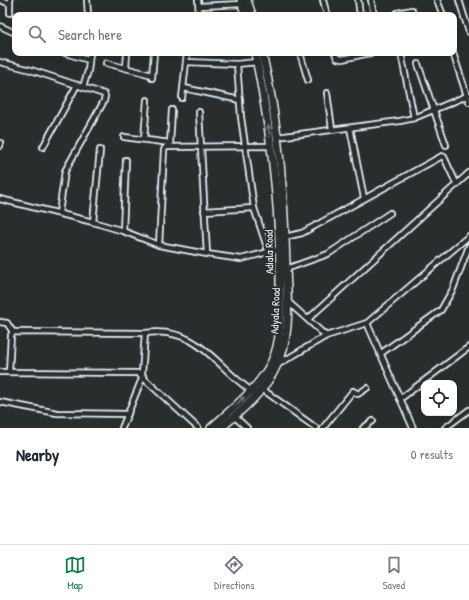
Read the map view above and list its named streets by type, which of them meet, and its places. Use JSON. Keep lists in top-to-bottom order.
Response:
{
  "streets": {
    "main road": ["Adiala Road", "Adyala Road"]
  },
  "crossings": [
    ["Adiala Road", "Adyala Road"]
  ],
  "page": {
    "search": "Search here",
    "heading": ["Nearby", "0 results"],
    "nav": ["Map", "Directions", "Saved"]
  }
}
